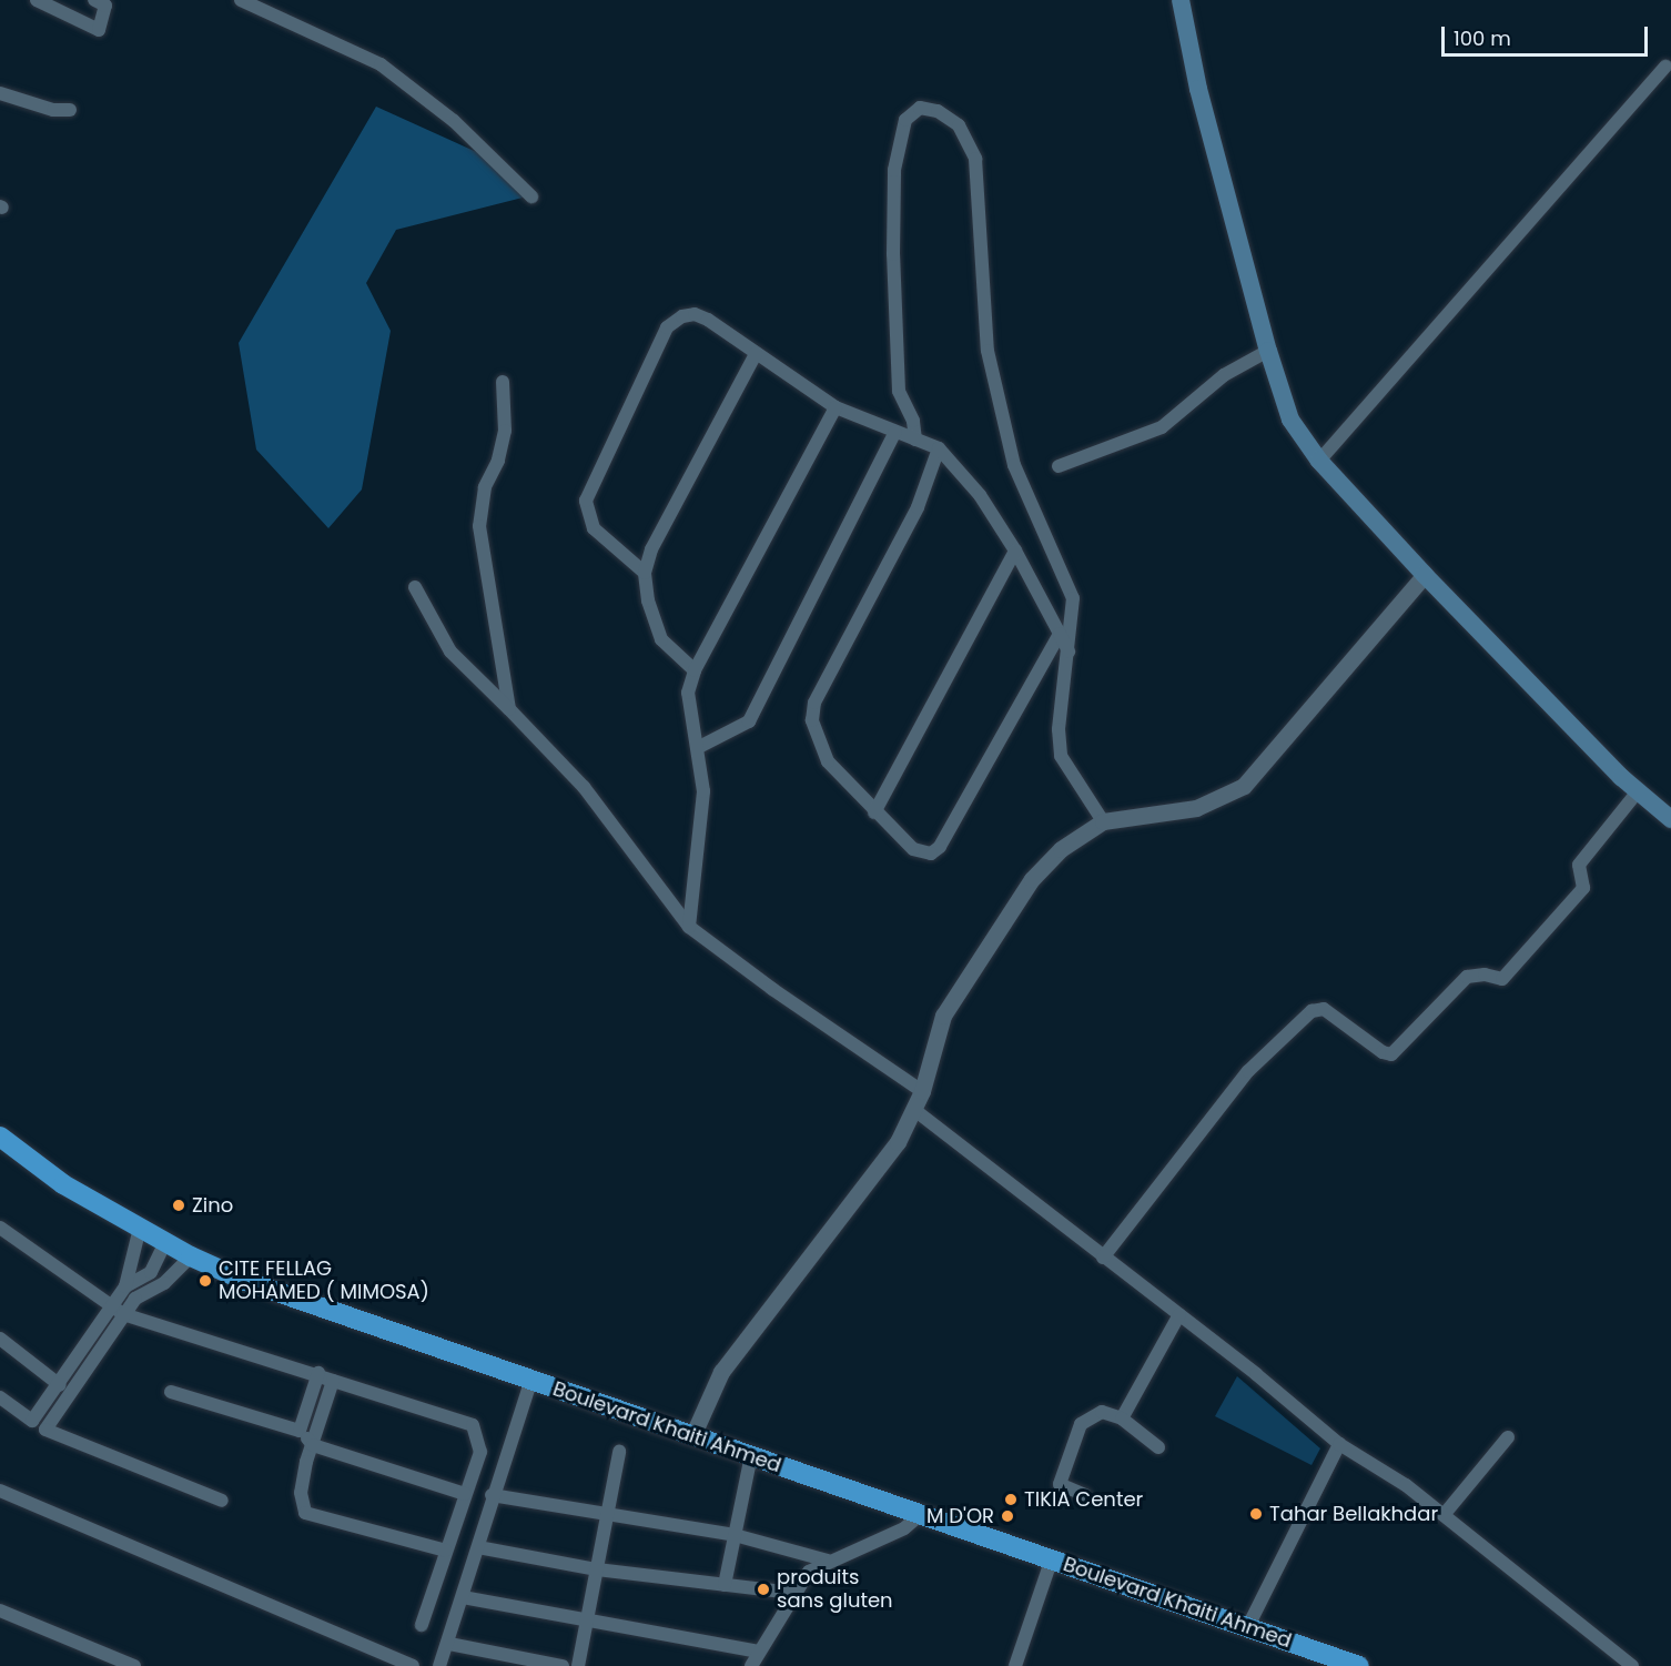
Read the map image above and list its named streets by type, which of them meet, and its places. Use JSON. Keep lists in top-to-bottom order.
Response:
{
  "streets": {
    "highway": ["Boulevard Khaiti Ahmed"]
  },
  "places": [
    "Zino",
    "CITE FELLAG MOHAMED ( MIMOSA)",
    "TIKIA Center",
    "Tahar Bellakhdar",
    "M D'OR",
    "produits sans gluten"
  ],
  "scale_bar": "100 m"
}
